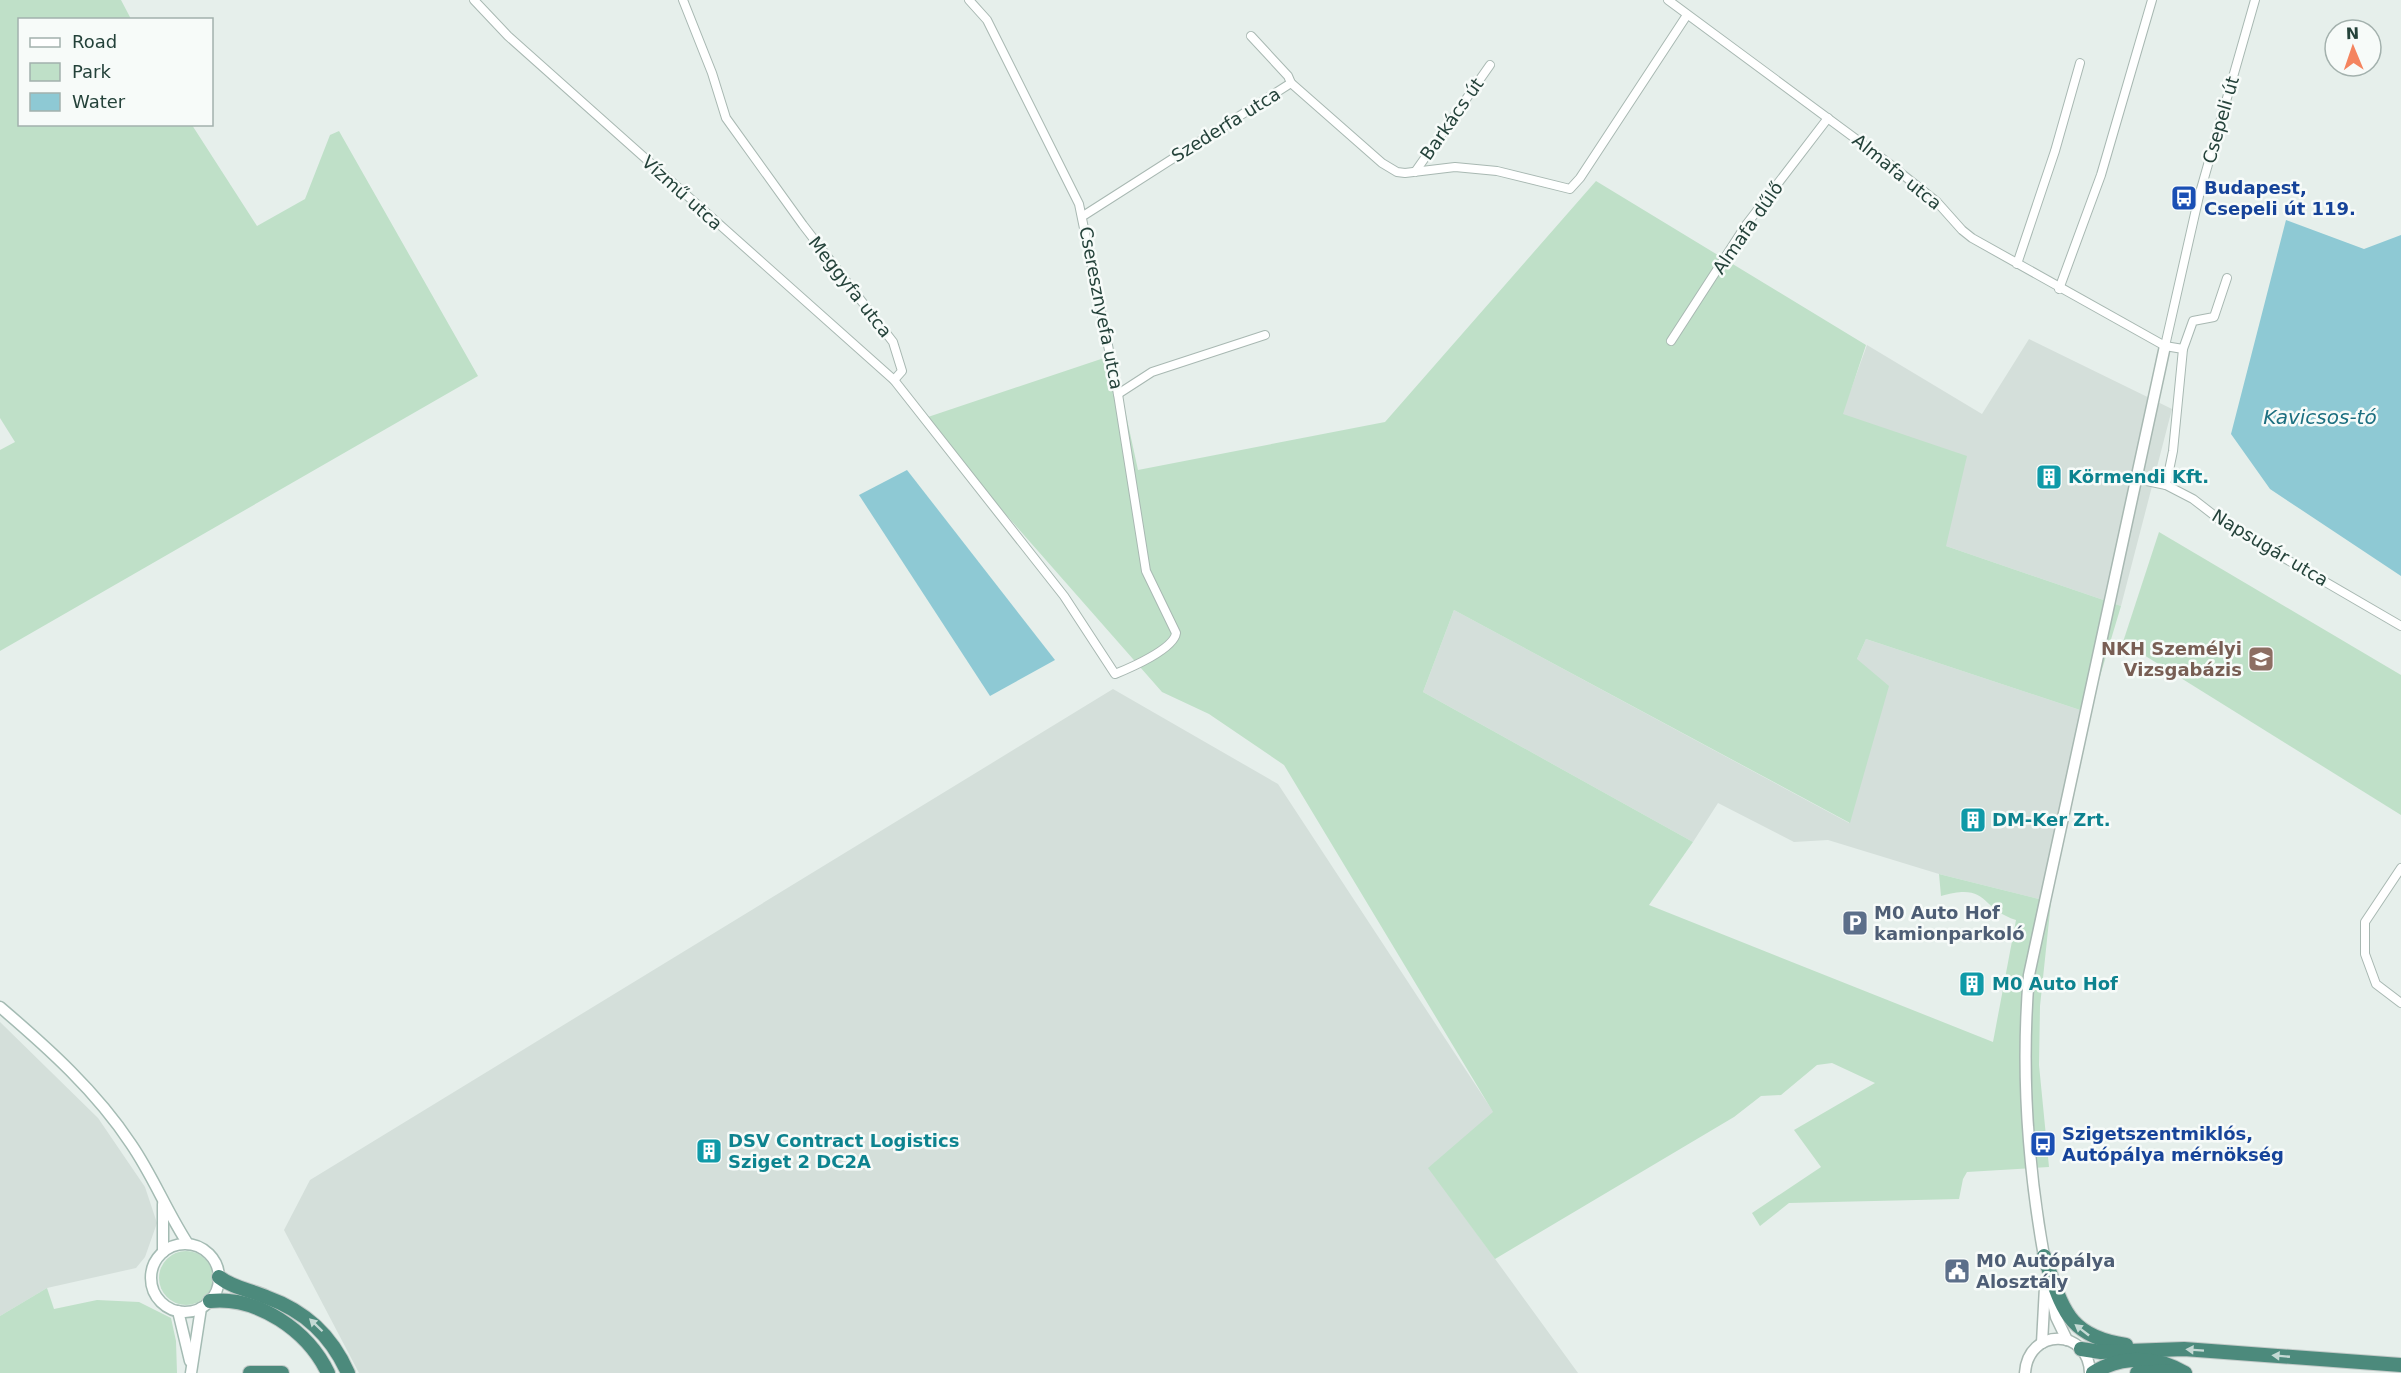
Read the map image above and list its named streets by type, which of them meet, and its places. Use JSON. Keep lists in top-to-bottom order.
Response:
{
  "streets": {
    "street": [
      "Barkács út",
      "Csepeli út",
      "Szederfa utca",
      "Almafa utca",
      "Vízmű utca",
      "Almafa dűlő",
      "Meggyfa utca",
      "Cseresznyefa utca",
      "Napsugár utca"
    ]
  },
  "crossings": [
    ["Barkács út", "Szederfa utca"],
    ["Csepeli út", "Almafa utca"],
    ["Szederfa utca", "Almafa utca"],
    ["Szederfa utca", "Cseresznyefa utca"],
    ["Almafa utca", "Almafa dűlő"],
    ["Vízmű utca", "Meggyfa utca"],
    ["Vízmű utca", "Cseresznyefa utca"],
    ["Meggyfa utca", "Cseresznyefa utca"]
  ],
  "water": ["Kavicsos-tó"],
  "places": {
    "bus stop": ["Budapest, Csepeli út 119.", "Szigetszentmiklós, Autópálya mérnökség"],
    "building": [
      "Körmendi Kft.",
      "DM-Ker Zrt.",
      "M0 Auto Hof",
      "DSV Contract Logistics Sziget 2 DC2A"
    ],
    "school or university": ["NKH Személyi Vizsgabázis"],
    "parking": ["M0 Auto Hof kamionparkoló"],
    "public building": ["M0 Autópálya Alosztály"]
  },
  "legend": ["Road", "Park", "Water"],
  "north": "top"
}
